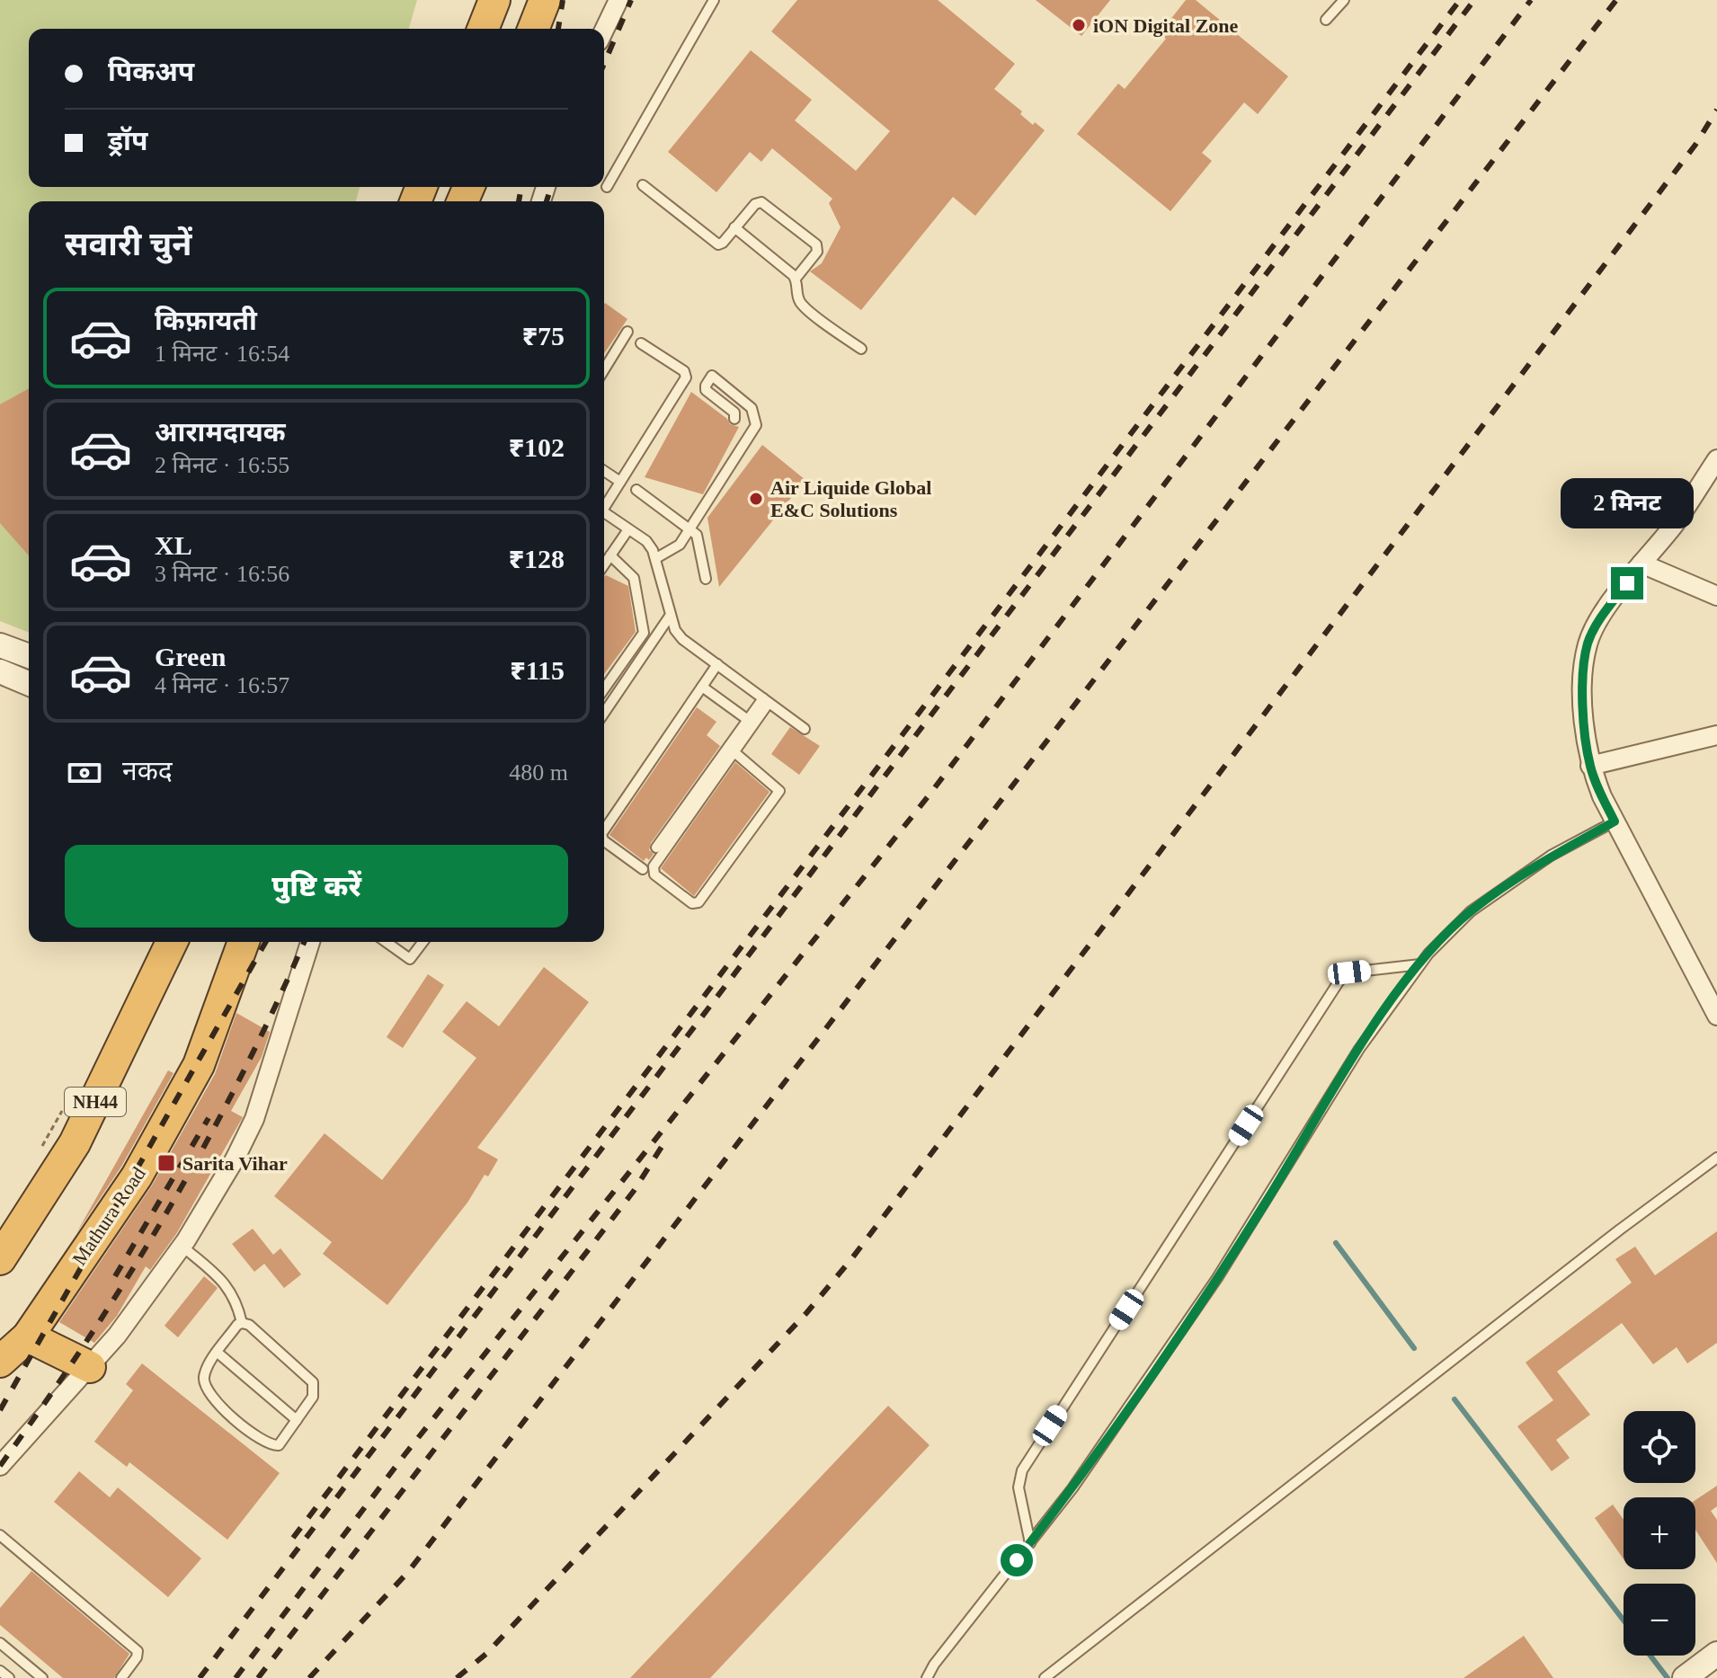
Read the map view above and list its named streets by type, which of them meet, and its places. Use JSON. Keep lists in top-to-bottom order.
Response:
{
  "streets": {
    "highway": ["NH44", "Mathura Road"]
  },
  "places": {
    "other": ["iON Digital Zone", "Air Liquide Global E&C Solutions"],
    "transit": ["Sarita Vihar"]
  },
  "page": {
    "banner": ["पिकअप", "ड्रॉप"],
    "heading": "सवारी चुनें",
    "list": [
      {
        "name": "किफ़ायती",
        "note": "1 मिनट · 16:54",
        "value": "₹75"
      },
      {
        "name": "आरामदायक",
        "note": "2 मिनट · 16:55",
        "value": "₹102"
      },
      {
        "name": "XL",
        "note": "3 मिनट · 16:56",
        "value": "₹128"
      },
      {
        "name": "Green",
        "note": "4 मिनट · 16:57",
        "value": "₹115"
      }
    ],
    "bubble": "2 मिनट",
    "pay": ["नकद", "480 m"],
    "buttons": "पुष्टि करें",
    "map_buttons": ["+", "−"]
  }
}
